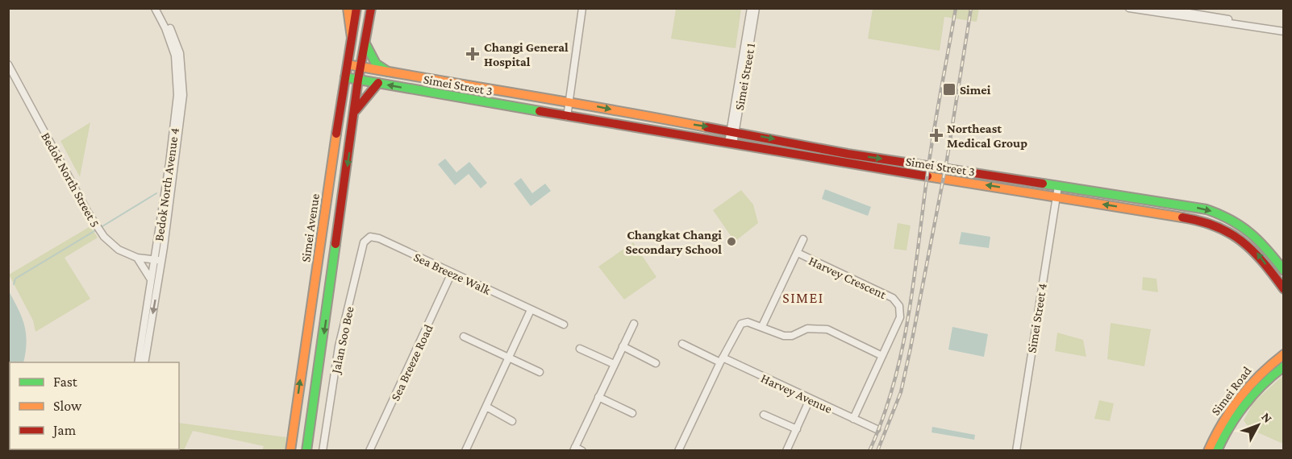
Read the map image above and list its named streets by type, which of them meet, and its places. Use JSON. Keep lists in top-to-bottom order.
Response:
{
  "streets": {
    "main road": ["Simei Street 3", "Simei Avenue", "Simei Road"],
    "street": [
      "Simei Street 1",
      "Bedok North Street 5",
      "Bedok North Avenue 4",
      "Sea Breeze Walk",
      "Harvey Crescent",
      "Simei Street 4",
      "Jalan Soo Bee",
      "Sea Breeze Road",
      "Harvey Avenue"
    ]
  },
  "crossings": [
    ["Simei Street 1", "Simei Street 3"],
    ["Simei Street 3", "Simei Avenue"],
    ["Simei Street 3", "Simei Street 4"],
    ["Bedok North Street 5", "Bedok North Avenue 4"],
    ["Sea Breeze Walk", "Jalan Soo Bee"],
    ["Sea Breeze Walk", "Sea Breeze Road"],
    ["Harvey Crescent", "Harvey Avenue"]
  ],
  "districts": ["SIMEI"],
  "places": {
    "health": ["Changi General Hospital", "Northeast Medical Group"],
    "transit": ["Simei"],
    "other": ["Changkat Changi Secondary School"]
  },
  "legend": ["Fast", "Slow", "Jam"],
  "north": "top right"
}
